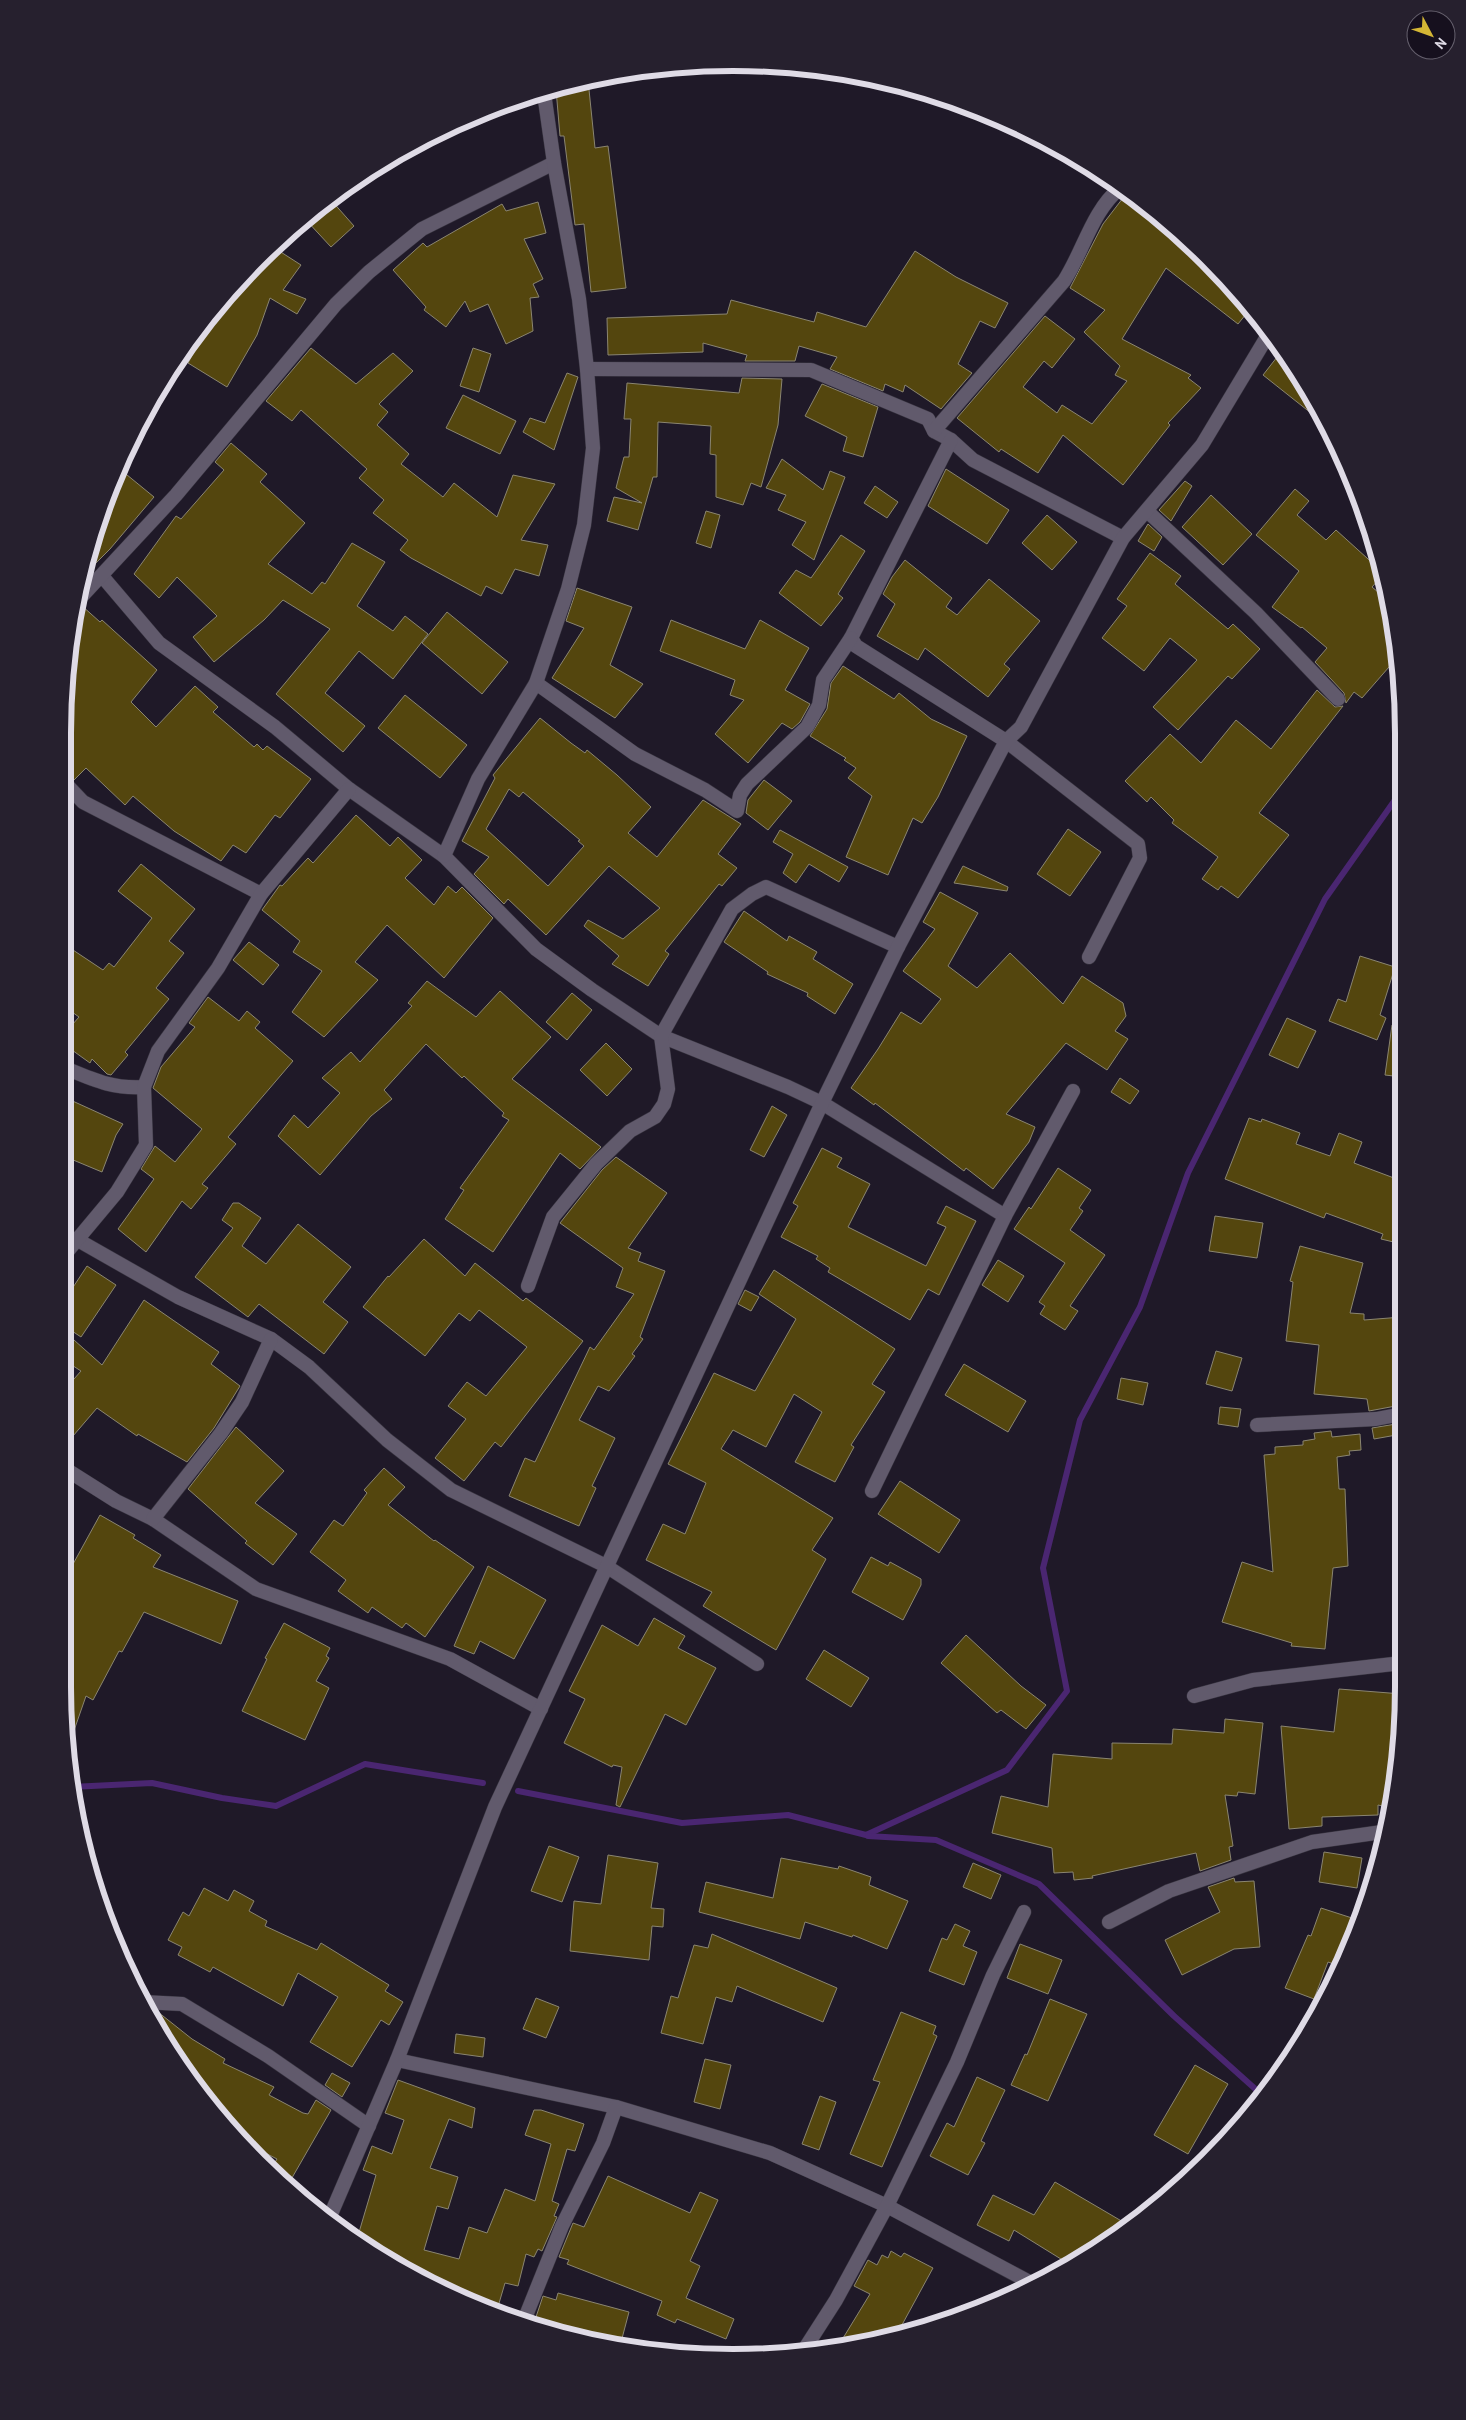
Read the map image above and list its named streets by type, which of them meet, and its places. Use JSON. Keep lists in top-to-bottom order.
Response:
{
  "north": "bottom right"
}
